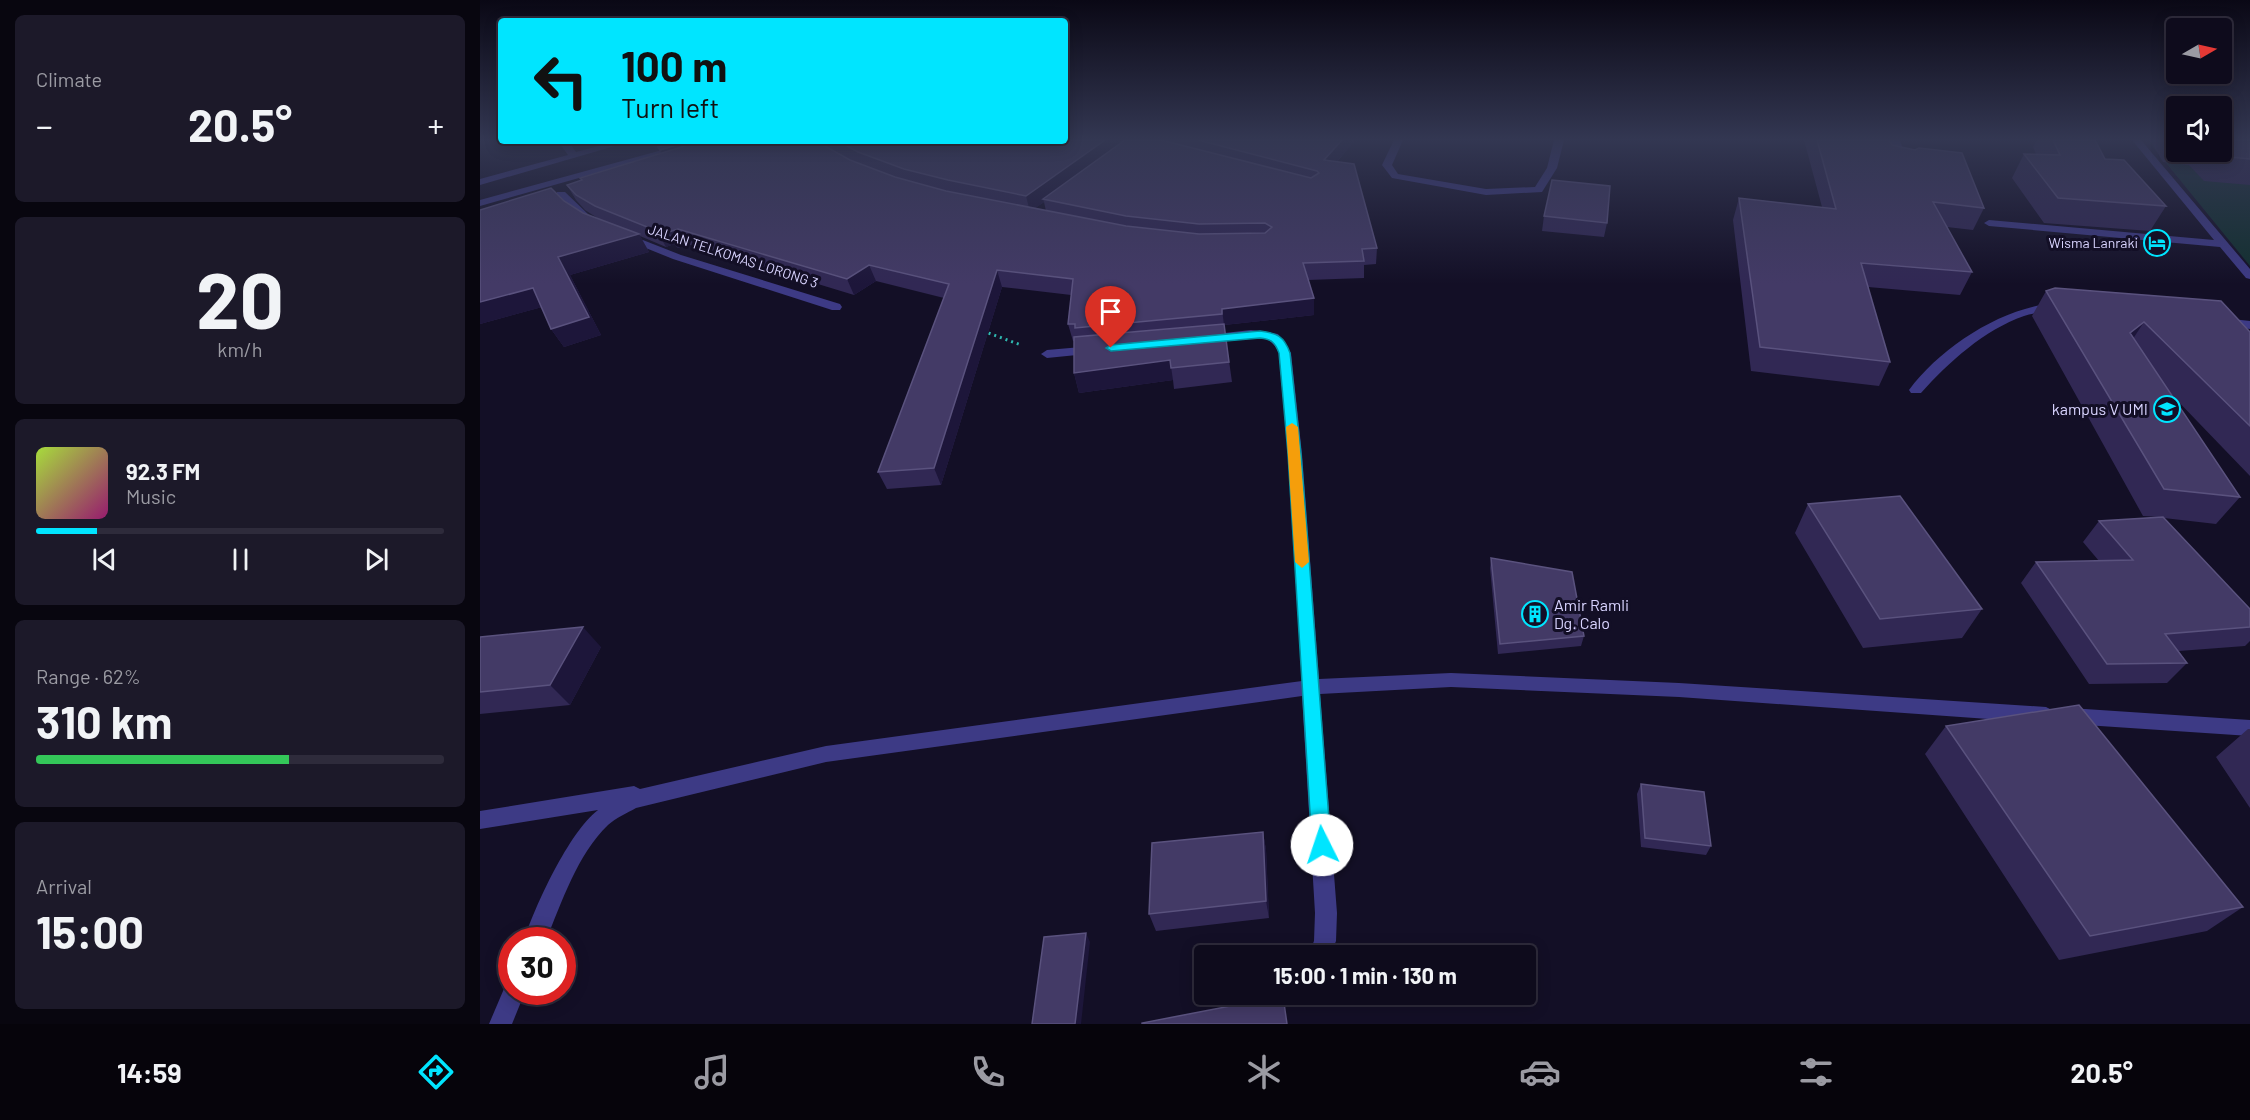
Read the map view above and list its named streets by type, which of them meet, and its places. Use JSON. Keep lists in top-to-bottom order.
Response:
{
  "streets": {
    "street": ["JALAN TELKOMAS LORONG 3"]
  },
  "places": {
    "hotel": ["Wisma Lanraki"],
    "school or university": ["kampus V UMI"],
    "building": ["Amir Ramli Dg. Calo"]
  },
  "north": "right",
  "page": {
    "tile": [
      "Climate",
      ["20", "km/h"],
      ["Range · 62%", "310 km"],
      ["Arrival", "15:00"]
    ],
    "turn": ["100 m", "Turn left"],
    "heat": ["−", "20.5°", "+"],
    "song": ["92.3 FM", "Music"],
    "limit": "30",
    "trip": "15:00 · 1 min · 130 m",
    "tabs": ["14:59", "20.5°"]
  }
}
